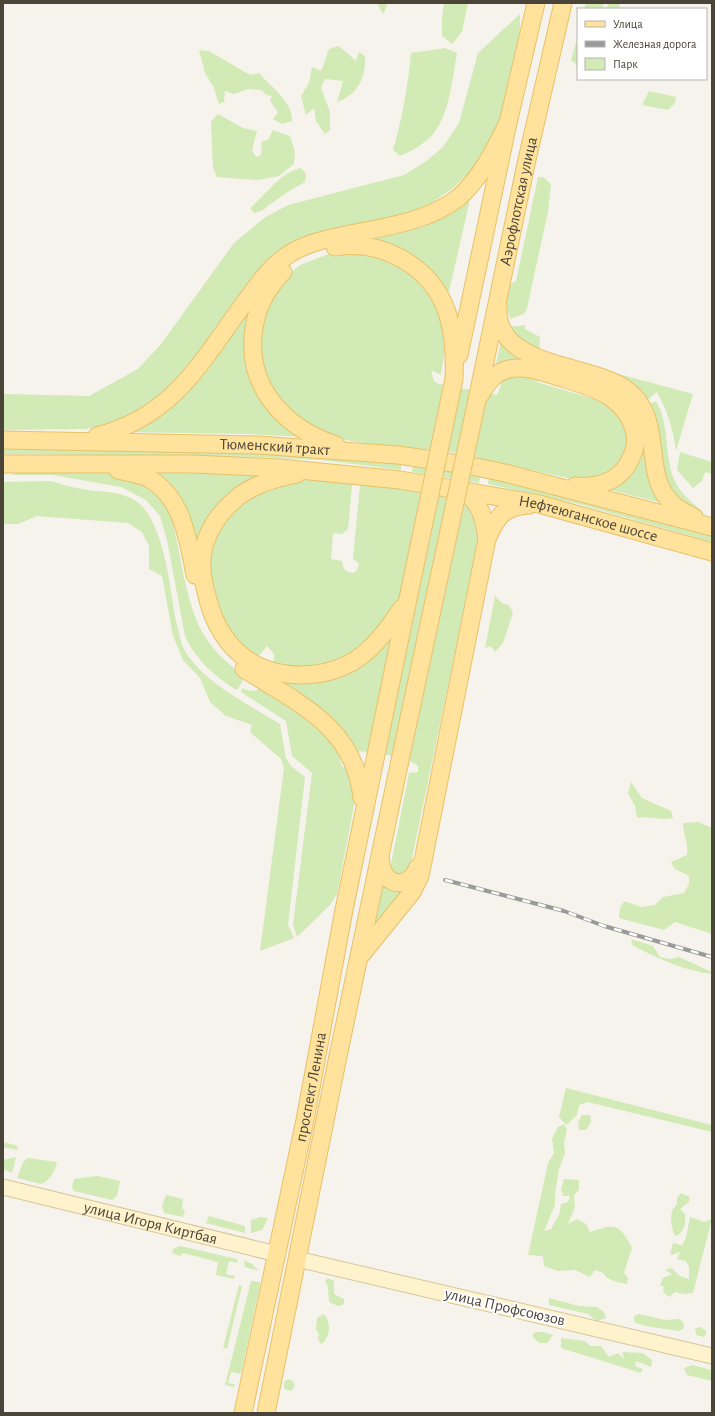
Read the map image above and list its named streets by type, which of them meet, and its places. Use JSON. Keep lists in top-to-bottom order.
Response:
{
  "streets": {
    "main road": [
      "Аэрофлотская улица",
      "Тюменский тракт",
      "Нефтеюганское шоссе",
      "проспект Ленина",
      "улица Игоря Киртбая",
      "улица Профсоюзов"
    ]
  },
  "crossings": [
    ["Аэрофлотская улица", "проспект Ленина"],
    ["Тюменский тракт", "Нефтеюганское шоссе"],
    ["проспект Ленина", "улица Игоря Киртбая"],
    ["проспект Ленина", "улица Профсоюзов"],
    ["улица Игоря Киртбая", "улица Профсоюзов"]
  ],
  "legend": ["Улица", "Железная дорога", "Парк"]
}
